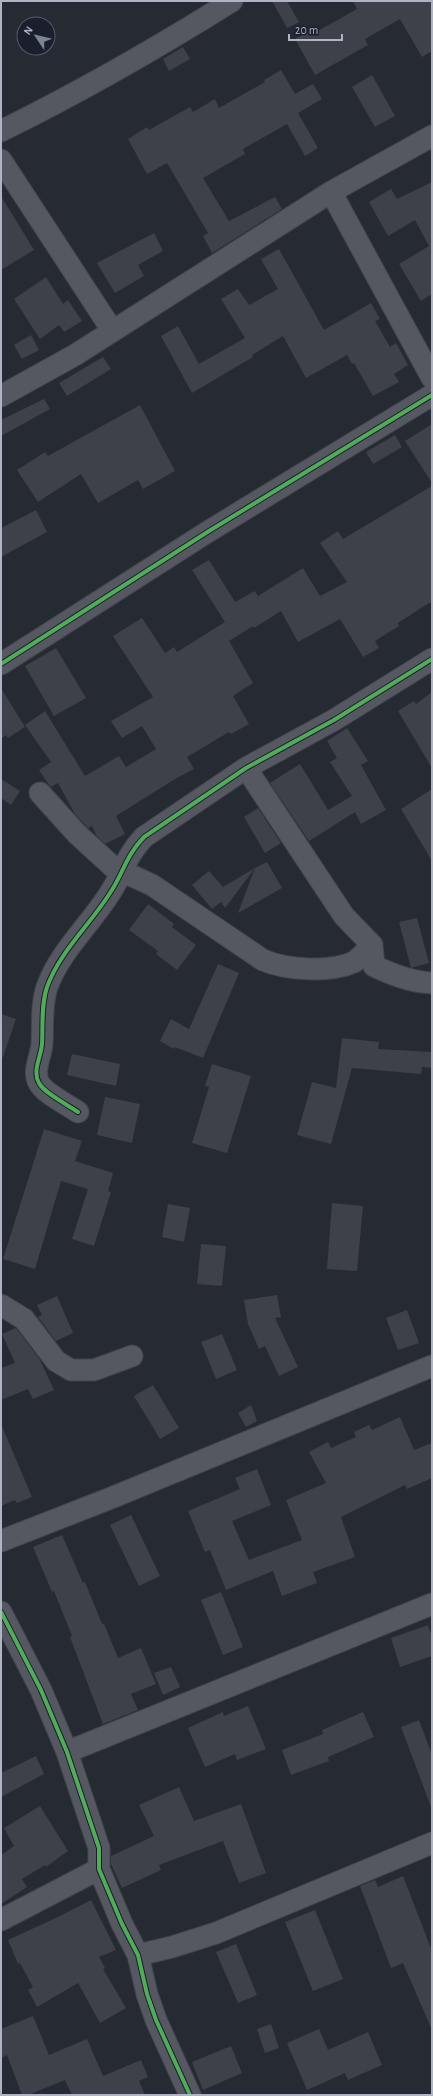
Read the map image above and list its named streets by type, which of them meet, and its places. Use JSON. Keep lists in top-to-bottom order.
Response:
{
  "scale_bar": "20 m",
  "north": "top left"
}
